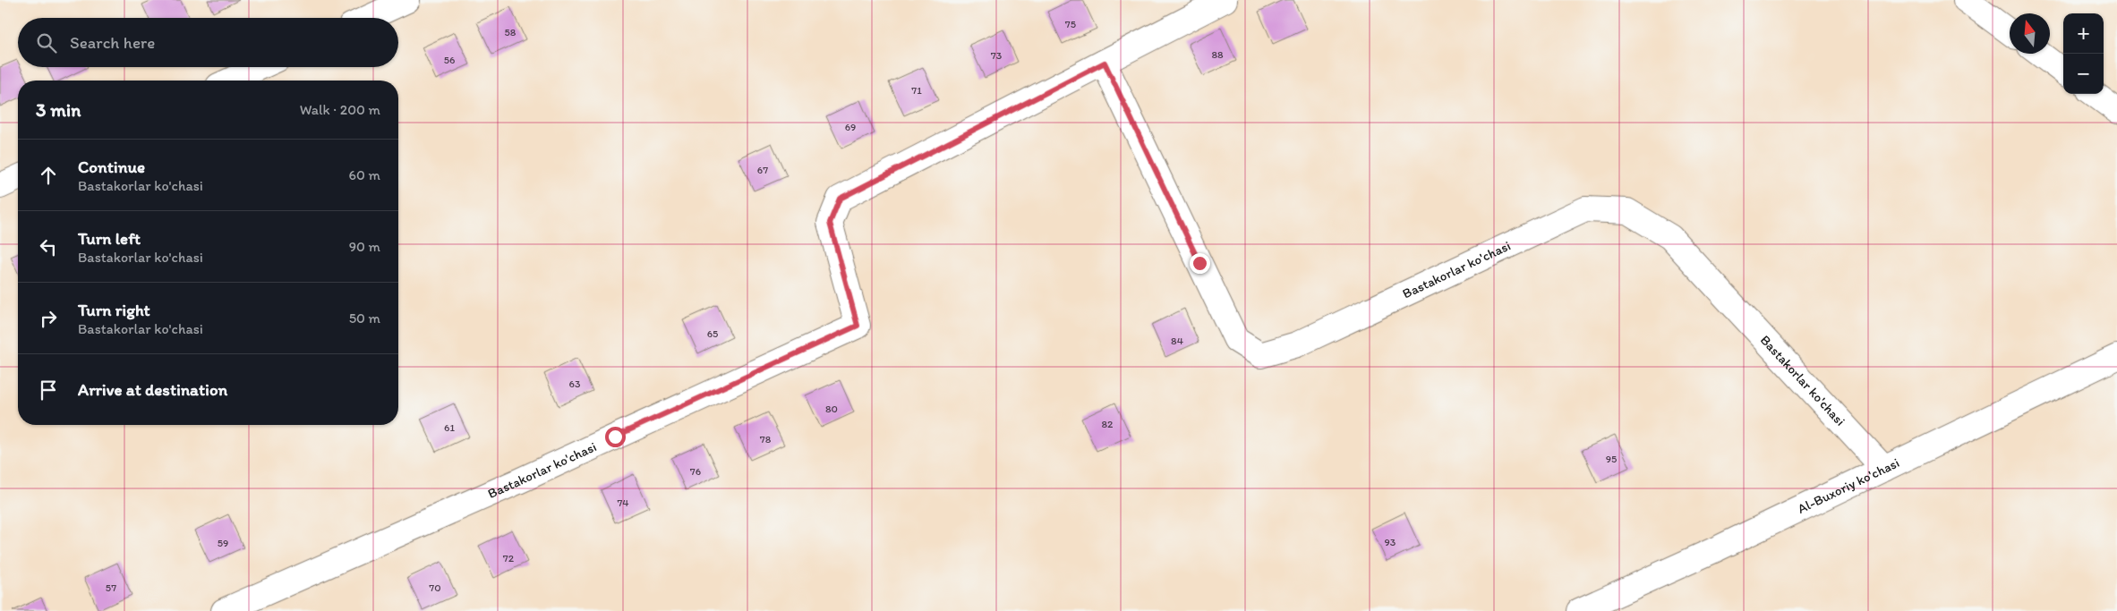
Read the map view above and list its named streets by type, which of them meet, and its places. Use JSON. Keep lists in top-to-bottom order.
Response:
{
  "streets": {
    "street": ["Bastakorlar ko'chasi", "Al-Buxoriy ko'chasi"]
  },
  "crossings": [
    ["Bastakorlar ko'chasi", "Al-Buxoriy ko'chasi"]
  ],
  "house_numbers": [
    "75",
    "58",
    "88",
    "73",
    "56",
    "71",
    "69",
    "67",
    "65",
    "84",
    "63",
    "80",
    "82",
    "61",
    "78",
    "95",
    "76",
    "74",
    "93",
    "59",
    "72",
    "57",
    "70"
  ],
  "north": "top",
  "page": {
    "map_buttons": ["+", "−"],
    "search": "Search here",
    "heading": ["3 min", "Walk · 200 m"],
    "list": [
      ["Continue", "Bastakorlar ko'chasi", "60 m"],
      ["Turn left", "Bastakorlar ko'chasi", "90 m"],
      ["Turn right", "Bastakorlar ko'chasi", "50 m"],
      "Arrive at destination"
    ]
  }
}
